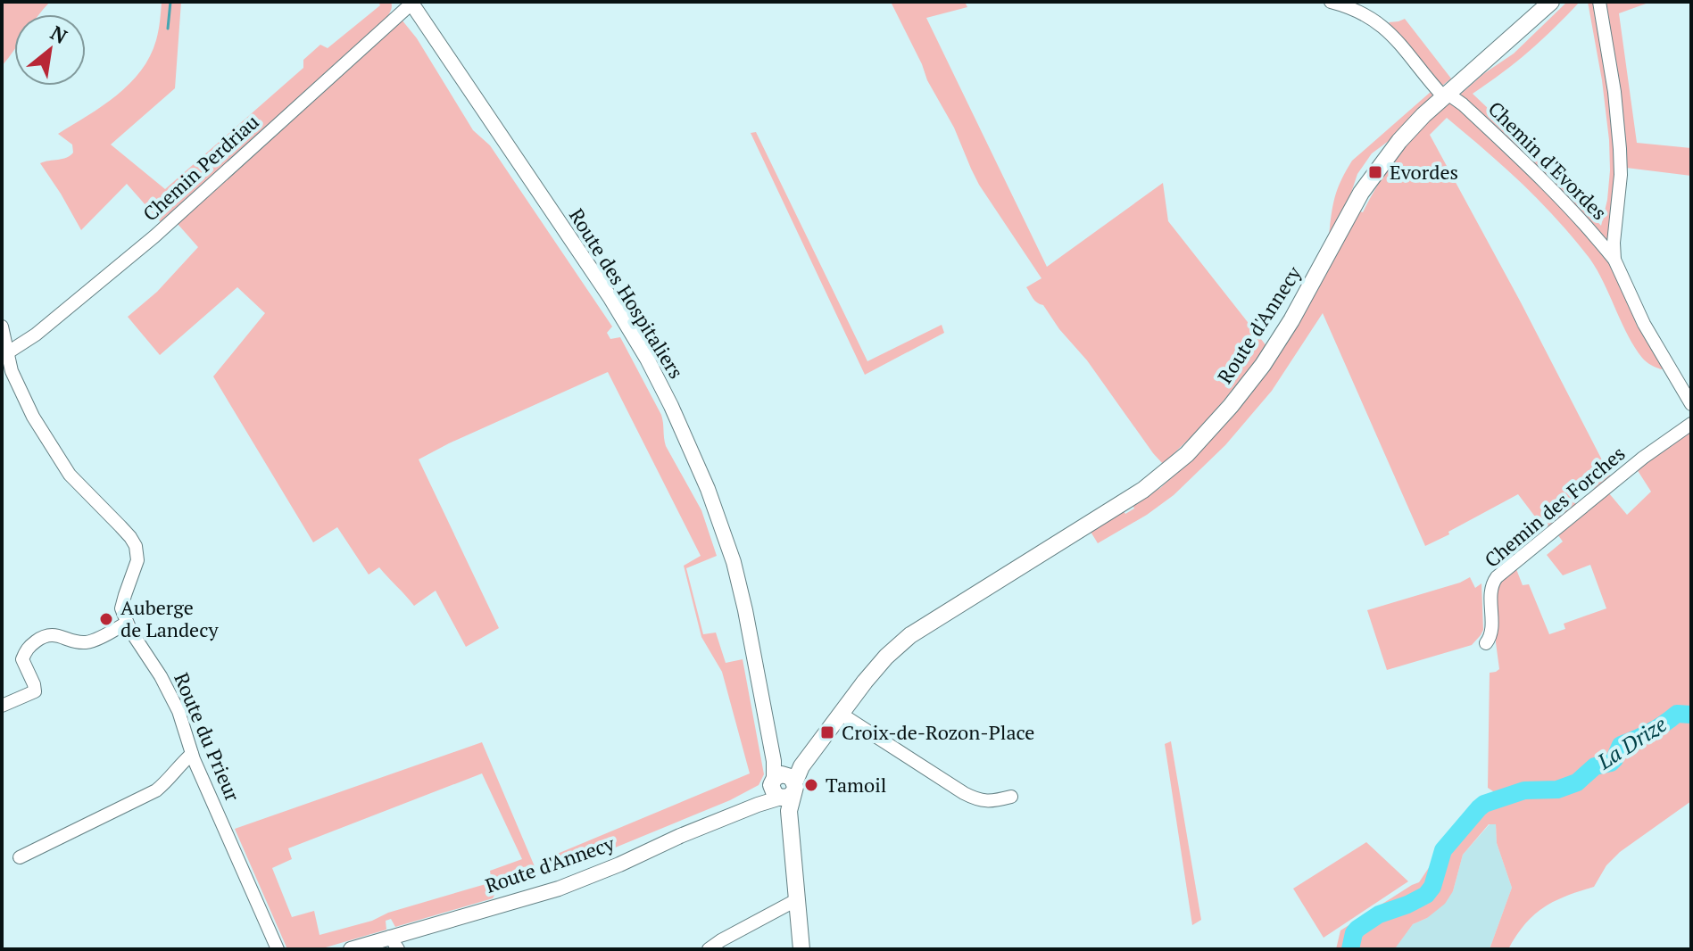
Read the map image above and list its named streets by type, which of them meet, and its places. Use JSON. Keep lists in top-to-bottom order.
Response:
{
  "streets": {
    "main road": ["Route d'Annecy"],
    "street": [
      "Chemin d'Evordes",
      "Chemin Perdriau",
      "Route des Hospitaliers",
      "Chemin des Forches",
      "Route du Prieur"
    ]
  },
  "crossings": [
    ["Chemin d'Evordes", "Route d'Annecy"],
    ["Chemin Perdriau", "Route des Hospitaliers"],
    ["Route des Hospitaliers", "Route d'Annecy"]
  ],
  "water": ["La Drize"],
  "places": {
    "transit": ["Evordes", "Croix-de-Rozon-Place"],
    "other": ["Auberge de Landecy", "Tamoil"]
  },
  "north": "top right"
}
